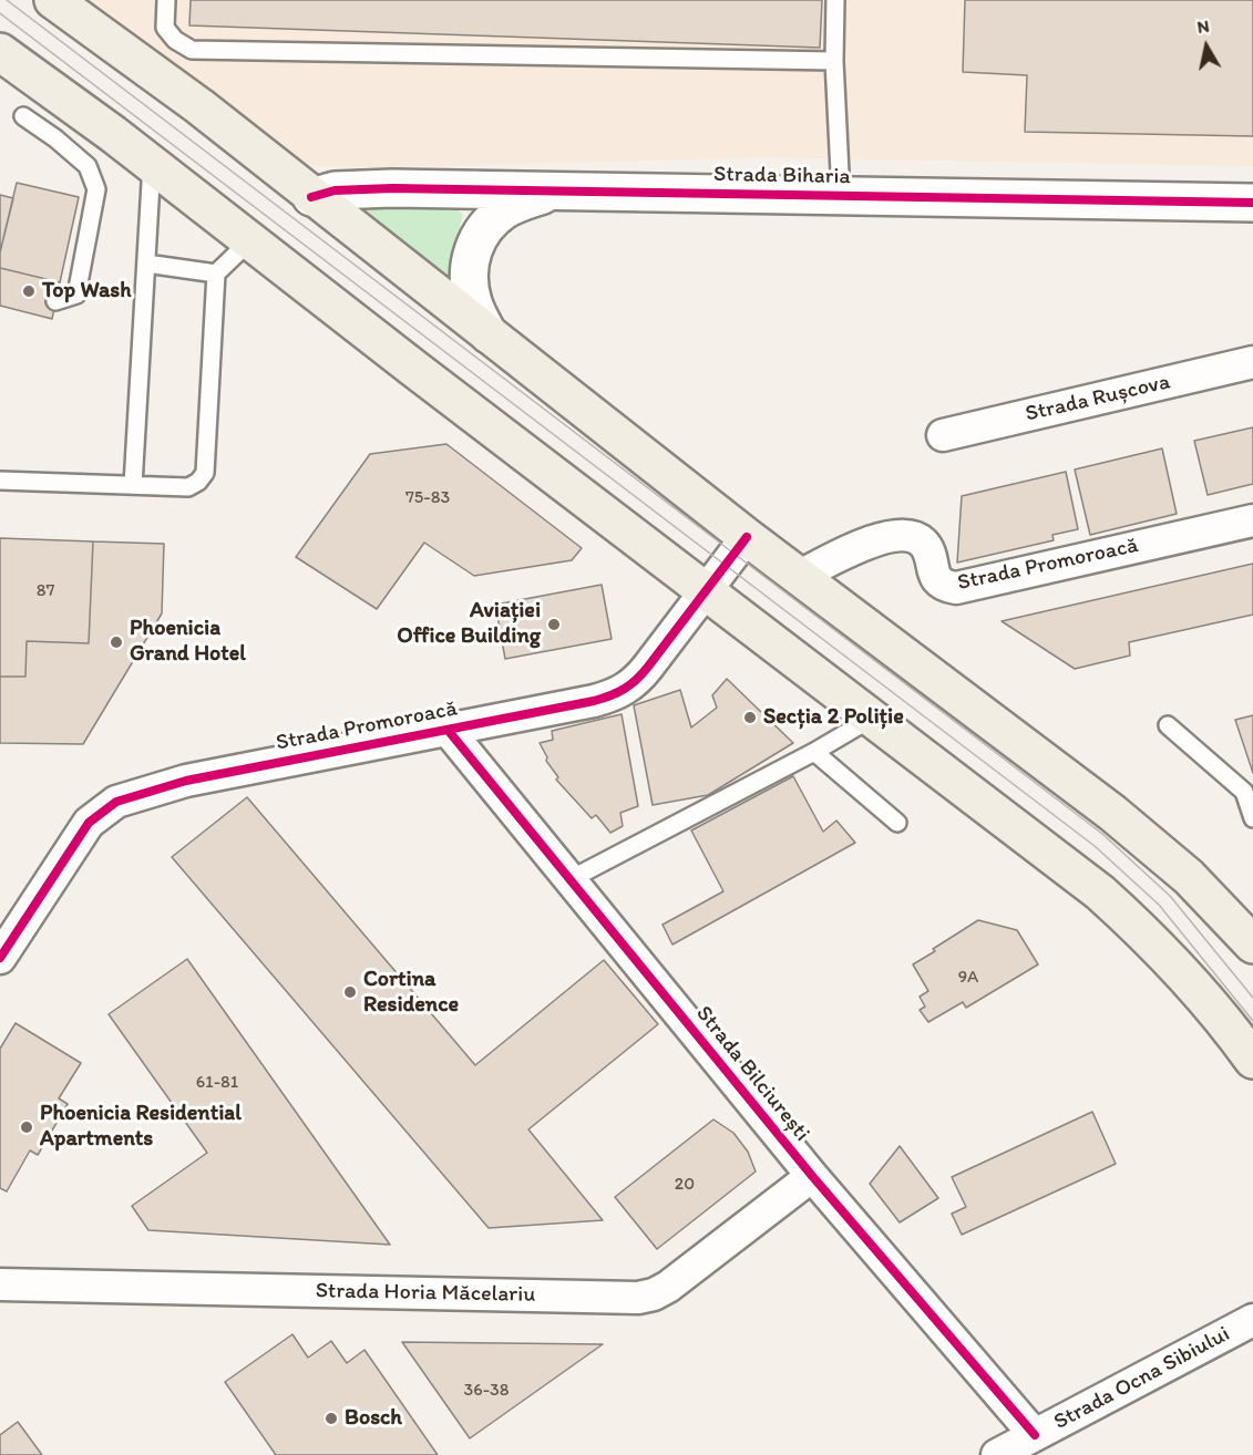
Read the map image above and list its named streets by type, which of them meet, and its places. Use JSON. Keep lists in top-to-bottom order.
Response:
{
  "streets": {
    "street": [
      "Strada Biharia",
      "Strada Rușcova",
      "Strada Promoroacă",
      "Strada Bilciurești",
      "Strada Horia Măcelariu",
      "Strada Ocna Sibiului"
    ]
  },
  "crossings": [
    ["Strada Promoroacă", "Strada Bilciurești"],
    ["Strada Bilciurești", "Strada Horia Măcelariu"],
    ["Strada Bilciurești", "Strada Ocna Sibiului"]
  ],
  "places": [
    "Top Wash",
    "Aviației Office Building",
    "Phoenicia Grand Hotel",
    "Secția 2 Poliție",
    "Cortina Residence",
    "Phoenicia Residential Apartments",
    "Bosch"
  ],
  "house_numbers": [
    "75-83",
    "87",
    "9A",
    "61-81",
    "20",
    "36-38"
  ],
  "north": "top"
}
